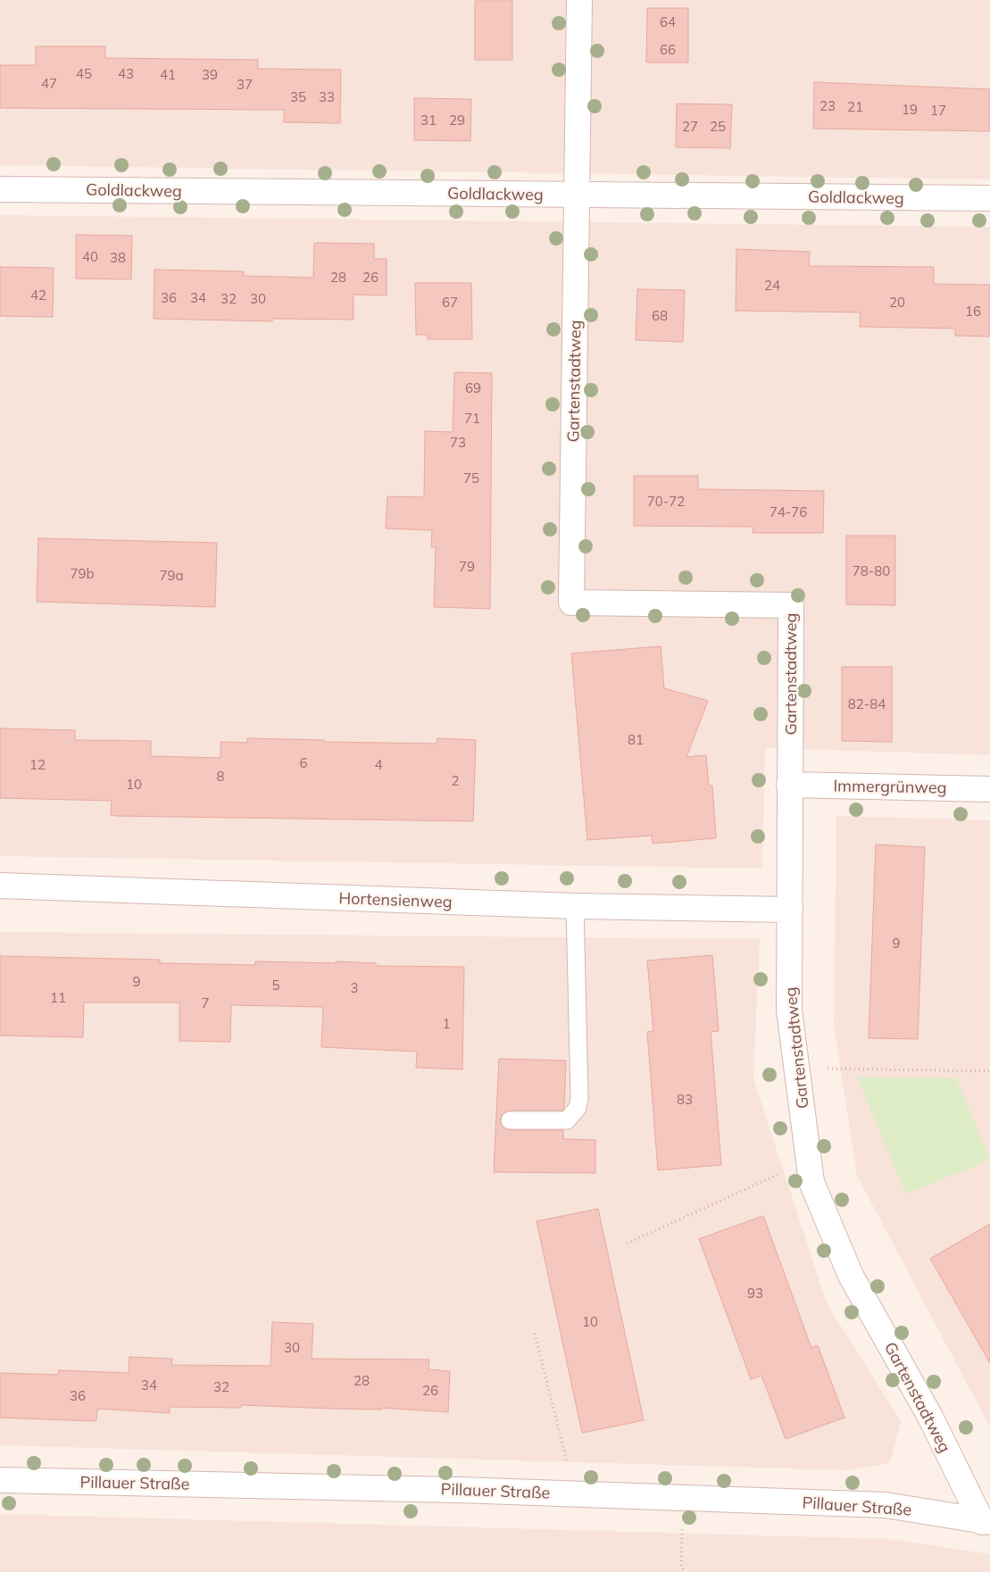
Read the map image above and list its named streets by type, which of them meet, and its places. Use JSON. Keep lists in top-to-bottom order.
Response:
{
  "streets": {
    "street": [
      "Goldlackweg",
      "Gartenstadtweg",
      "Immergrünweg",
      "Hortensienweg",
      "Pillauer Straße"
    ]
  },
  "crossings": [
    ["Goldlackweg", "Gartenstadtweg"],
    ["Gartenstadtweg", "Immergrünweg"],
    ["Gartenstadtweg", "Hortensienweg"],
    ["Gartenstadtweg", "Pillauer Straße"]
  ],
  "house_numbers": [
    "64",
    "66",
    "45",
    "43",
    "41",
    "39",
    "47",
    "37",
    "35",
    "33",
    "23",
    "21",
    "19",
    "17",
    "31",
    "29",
    "27",
    "25",
    "40",
    "38",
    "28",
    "26",
    "24",
    "42",
    "36",
    "34",
    "32",
    "30",
    "67",
    "20",
    "16",
    "68",
    "69",
    "71",
    "73",
    "75",
    "70-72",
    "74-76",
    "79",
    "78-80",
    "79b",
    "79a",
    "82-84",
    "81",
    "6",
    "12",
    "4",
    "8",
    "2",
    "10",
    "9",
    "9",
    "5",
    "3",
    "11",
    "7",
    "1",
    "83",
    "93",
    "10",
    "30",
    "28",
    "34",
    "32",
    "26",
    "36"
  ]
}
